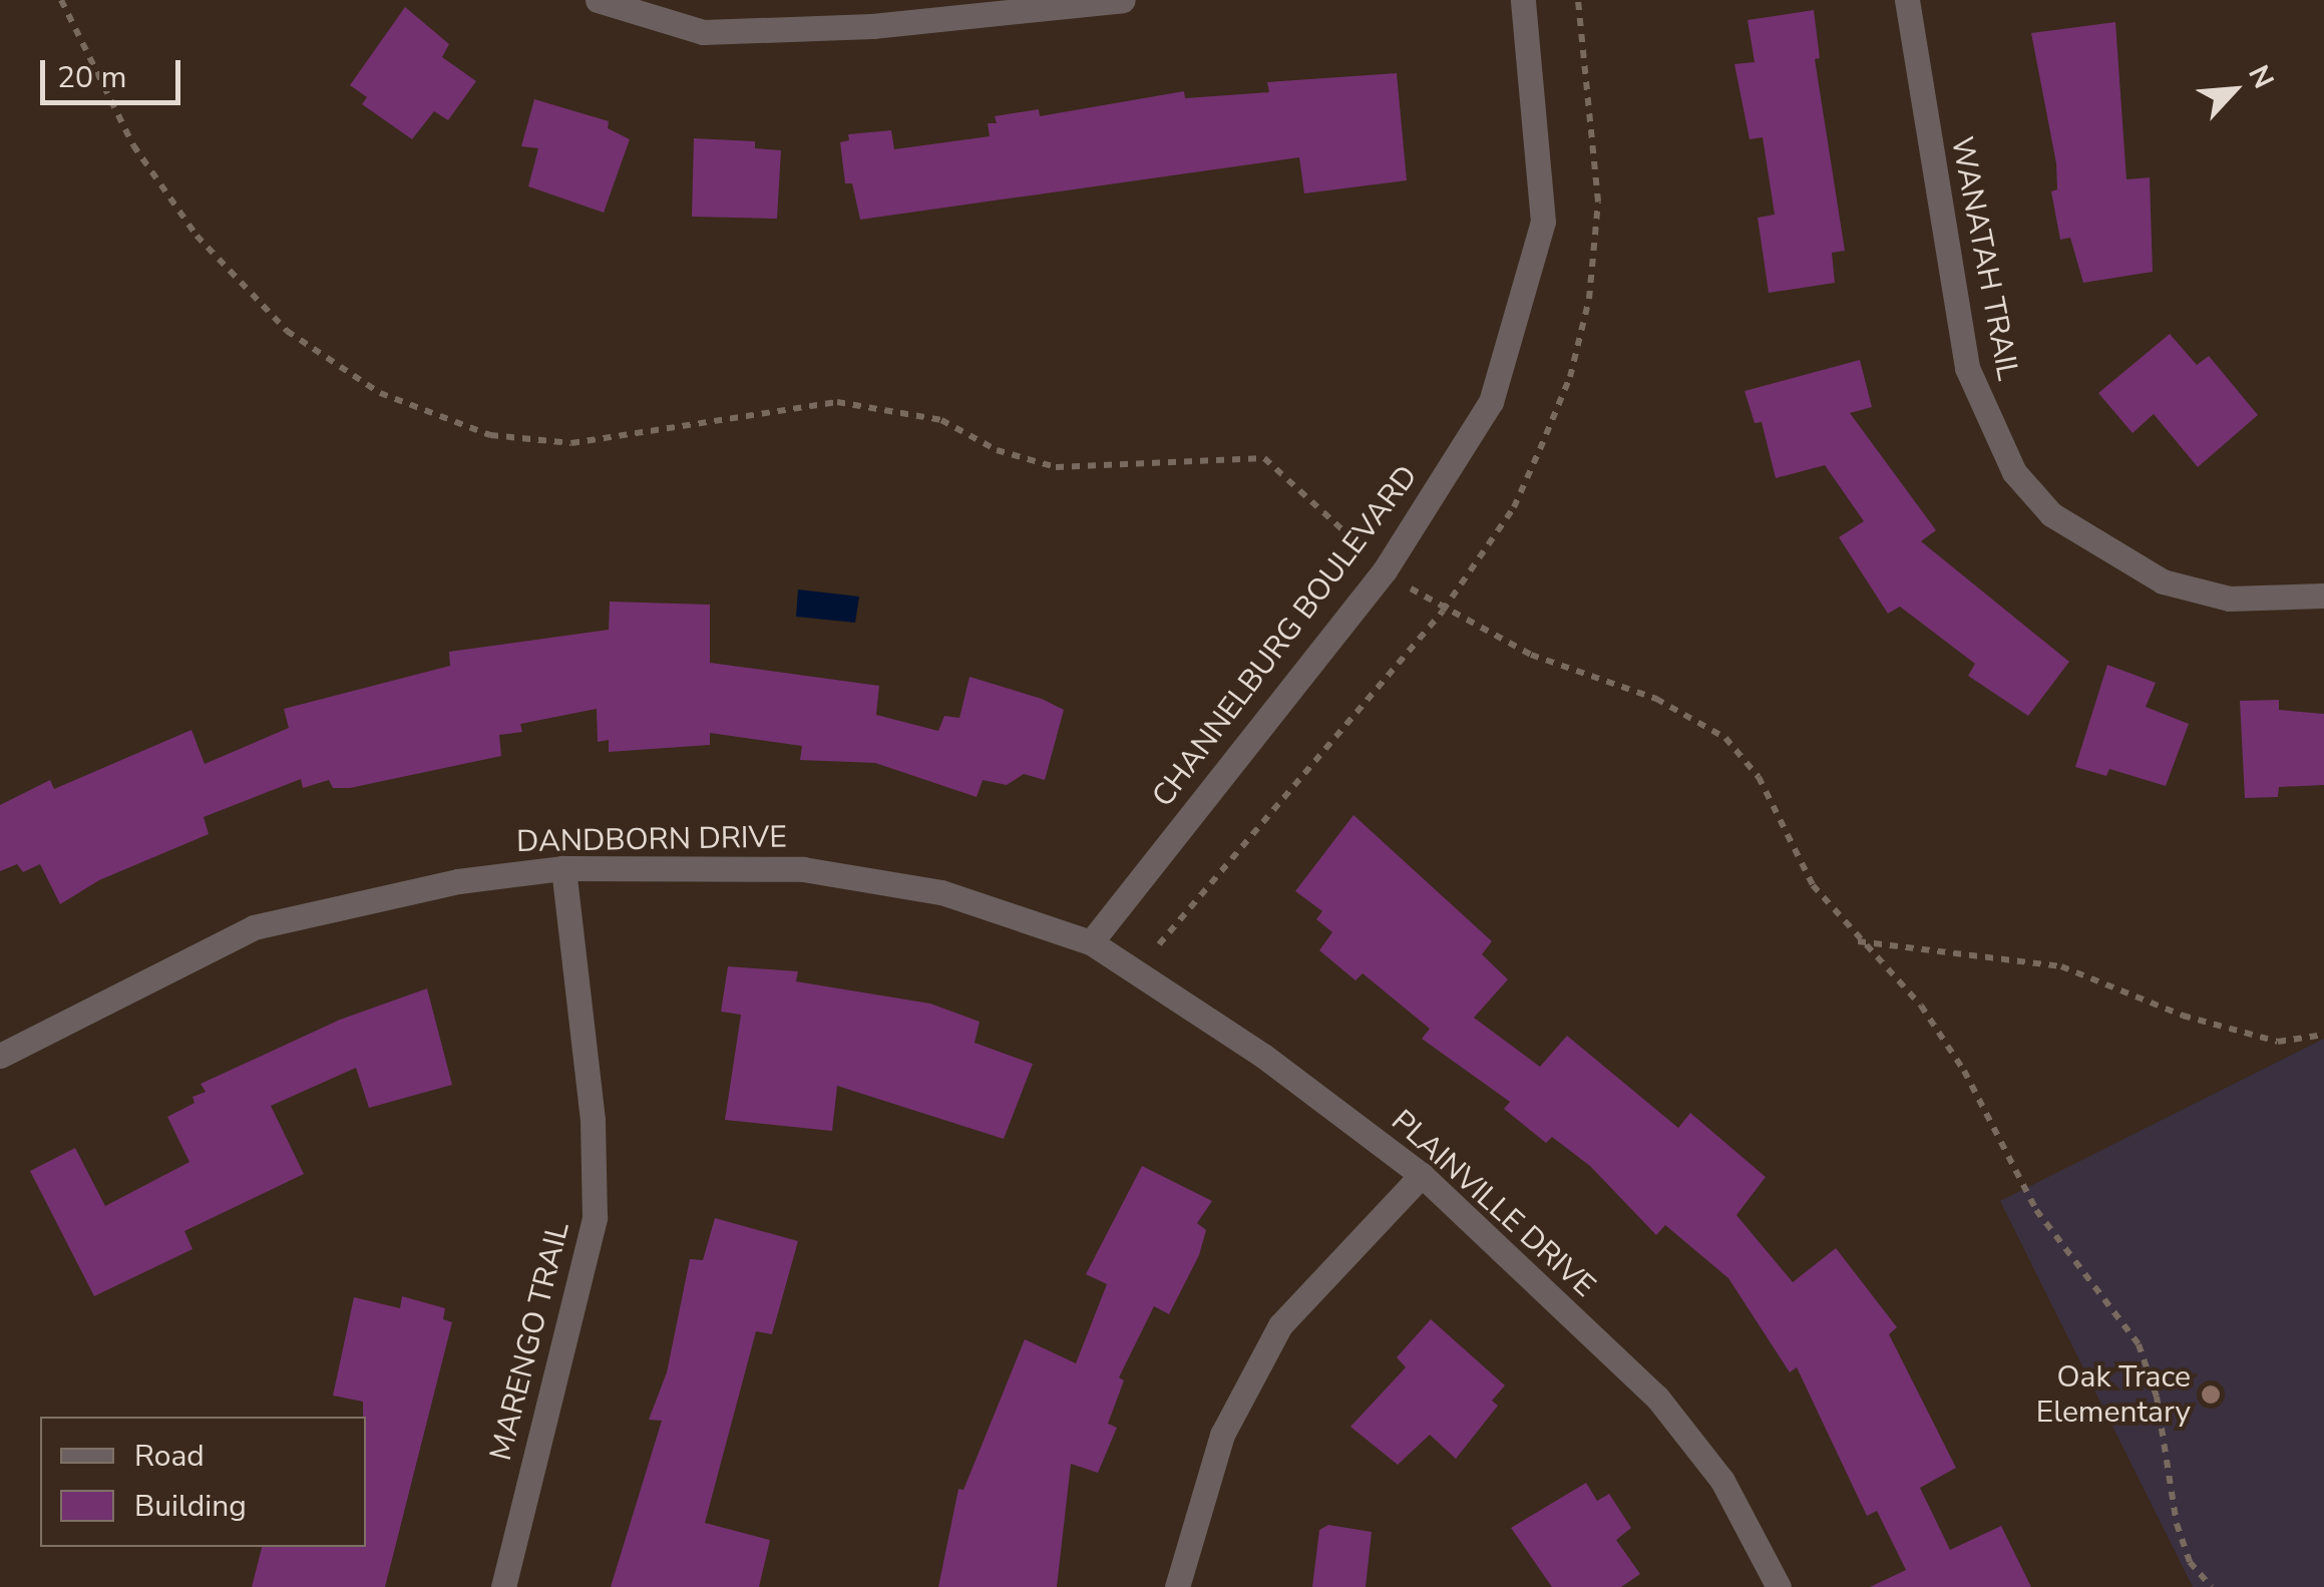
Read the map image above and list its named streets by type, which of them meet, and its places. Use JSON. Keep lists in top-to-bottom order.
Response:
{
  "streets": {
    "street": [
      "WANATAH TRAIL",
      "CHANNELBURG BOULEVARD",
      "DANDBORN DRIVE",
      "PLAINVILLE DRIVE",
      "MARENGO TRAIL"
    ]
  },
  "crossings": [
    ["CHANNELBURG BOULEVARD", "DANDBORN DRIVE"],
    ["CHANNELBURG BOULEVARD", "PLAINVILLE DRIVE"],
    ["DANDBORN DRIVE", "PLAINVILLE DRIVE"],
    ["DANDBORN DRIVE", "MARENGO TRAIL"]
  ],
  "places": ["Oak Trace Elementary"],
  "legend": ["Road", "Building"],
  "scale_bar": "20 m",
  "north": "top right"
}
